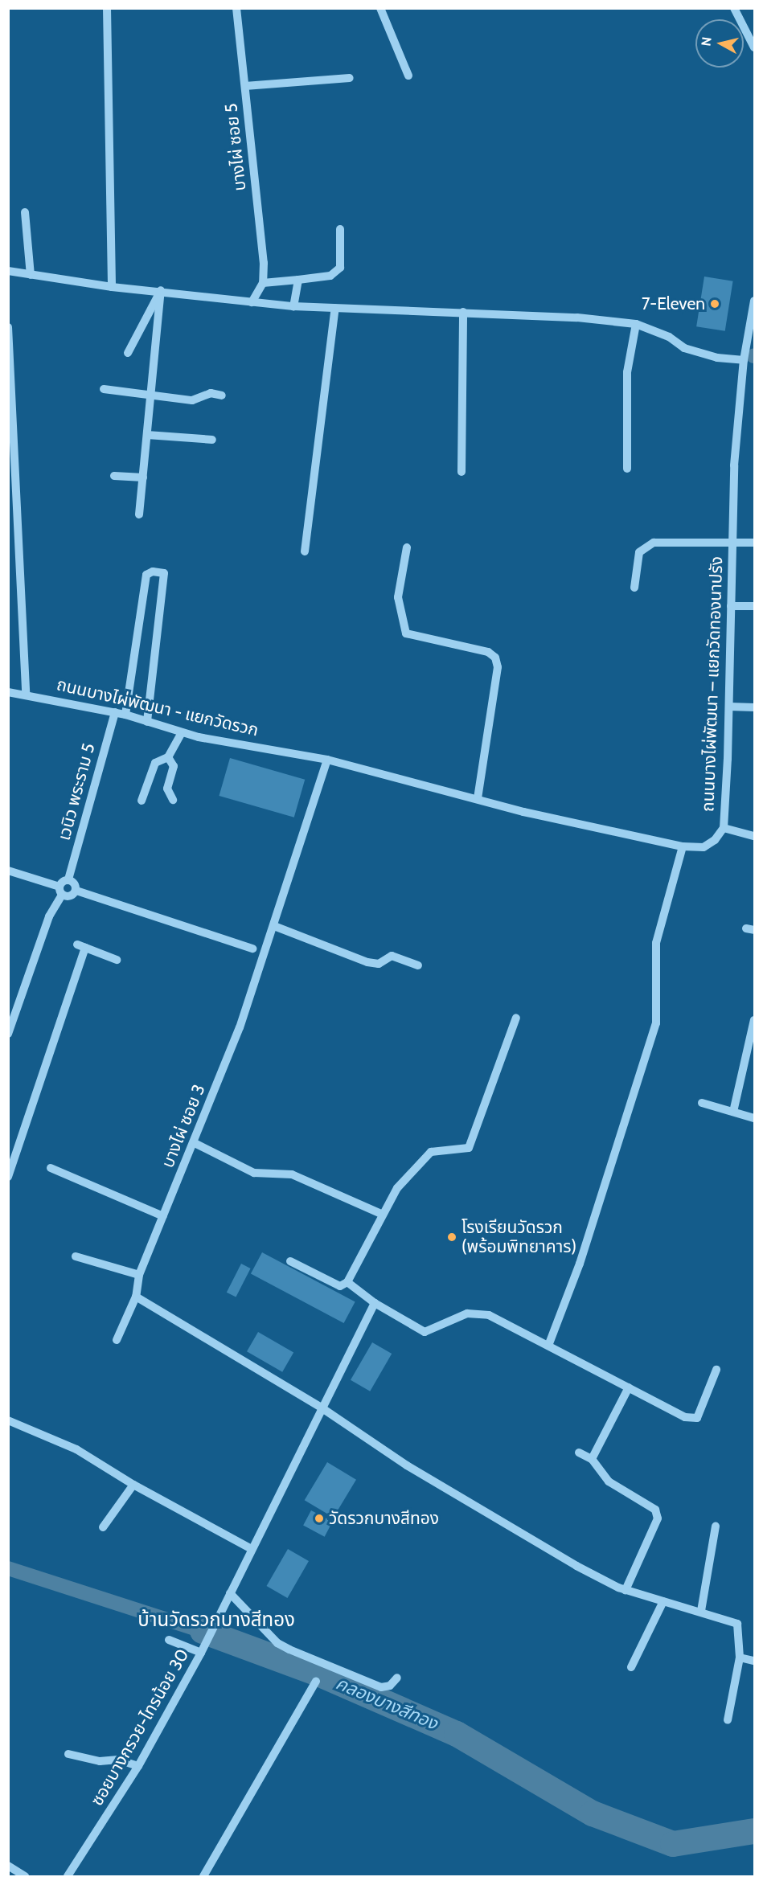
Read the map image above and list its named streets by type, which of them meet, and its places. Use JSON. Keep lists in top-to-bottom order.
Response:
{
  "streets": {
    "street": [
      "บางไผ่ ซอย 5",
      "ถนนบางไผ่พัฒนา – แยกวัดทองนาปรัง",
      "ถนนบางไผ่พัฒนา - แยกวัดรวก",
      "เวนิว พระราม 5",
      "บางไผ่ ซอย 3",
      "ซอยบางกรวย-ไทรน้อย 30"
    ]
  },
  "crossings": [
    ["ถนนบางไผ่พัฒนา – แยกวัดทองนาปรัง", "ถนนบางไผ่พัฒนา - แยกวัดรวก"],
    ["ถนนบางไผ่พัฒนา – แยกวัดทองนาปรัง", "บางไผ่ ซอย 3"],
    ["ถนนบางไผ่พัฒนา - แยกวัดรวก", "เวนิว พระราม 5"],
    ["ถนนบางไผ่พัฒนา - แยกวัดรวก", "บางไผ่ ซอย 3"]
  ],
  "districts": ["บ้านวัดรวกบางสีทอง"],
  "water": ["คลองบางสีทอง"],
  "places": ["7-Eleven", "โรงเรียนวัดรวก (พร้อมพิทยาคาร)", "วัดรวกบางสีทอง"],
  "north": "left"
}
